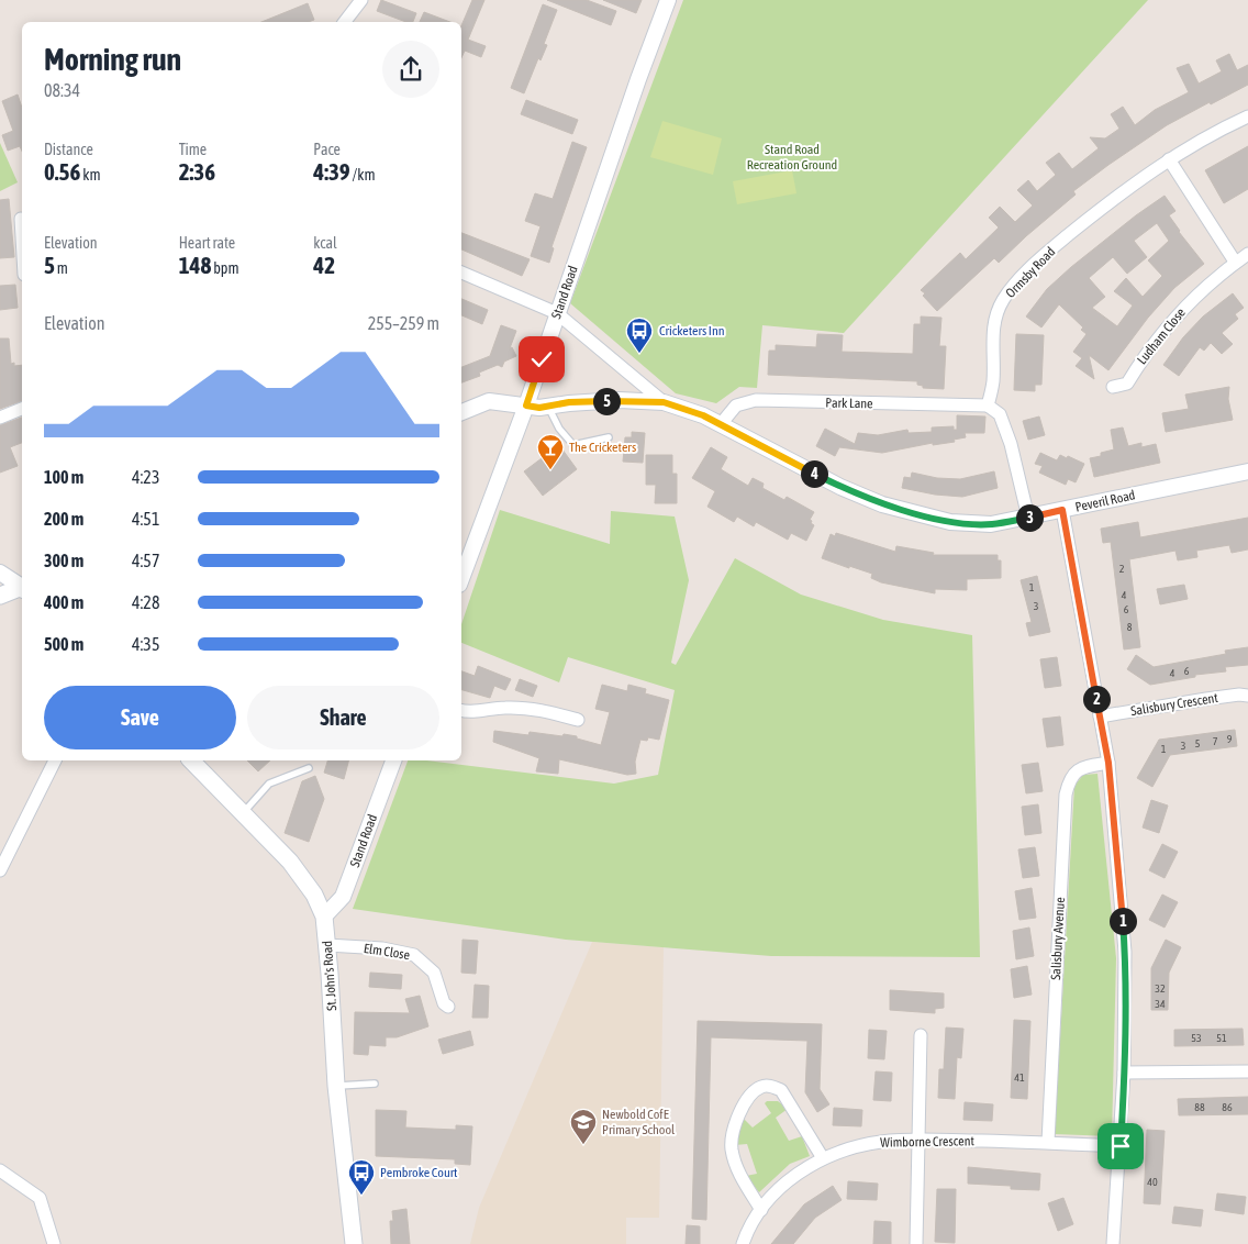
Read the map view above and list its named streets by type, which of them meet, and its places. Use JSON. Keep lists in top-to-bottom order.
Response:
{
  "streets": {
    "main road": ["St. John's Road"],
    "street": [
      "Ormsby Road",
      "Stand Road",
      "Ludham Close",
      "Park Lane",
      "Peveril Road",
      "Salisbury Crescent",
      "Salisbury Avenue",
      "Elm Close",
      "Wimborne Crescent"
    ]
  },
  "crossings": [
    ["Ormsby Road", "Ludham Close"],
    ["Ormsby Road", "Park Lane"],
    ["Stand Road", "Peveril Road"],
    ["Stand Road", "St. John's Road"],
    ["Park Lane", "Peveril Road"],
    ["Salisbury Avenue", "Wimborne Crescent"],
    ["Elm Close", "St. John's Road"]
  ],
  "parks": ["Stand Road Recreation Ground"],
  "places": {
    "bus stop": ["Cricketers Inn", "Pembroke Court"],
    "bar": ["The Cricketers"],
    "school or university": ["Newbold CofE Primary School"]
  },
  "house_numbers": [
    "2",
    "1",
    "4",
    "3",
    "6",
    "8",
    "6",
    "4",
    "9",
    "7",
    "5",
    "3",
    "1",
    "32",
    "34",
    "53",
    "51",
    "41",
    "88",
    "86",
    "40"
  ],
  "page": {
    "heading": ["Morning run", "08:34"],
    "stats": [
      ["Distance", "0.56 km"],
      ["Time", "2:36"],
      ["Pace", "4:39 /km"],
      ["Elevation", "5 m"],
      ["Heart rate", "148 bpm"],
      ["kcal", "42"]
    ],
    "chart": ["Elevation", "255–259 m"],
    "pins": [
      "5",
      "4",
      "3",
      "2",
      "1"
    ],
    "list": [
      {
        "name": "100 m",
        "note": "4:23"
      },
      {
        "name": "200 m",
        "note": "4:51"
      },
      {
        "name": "300 m",
        "note": "4:57"
      },
      {
        "name": "400 m",
        "note": "4:28"
      },
      {
        "name": "500 m",
        "note": "4:35"
      }
    ],
    "buttons": ["Save", "Share"]
  }
}
